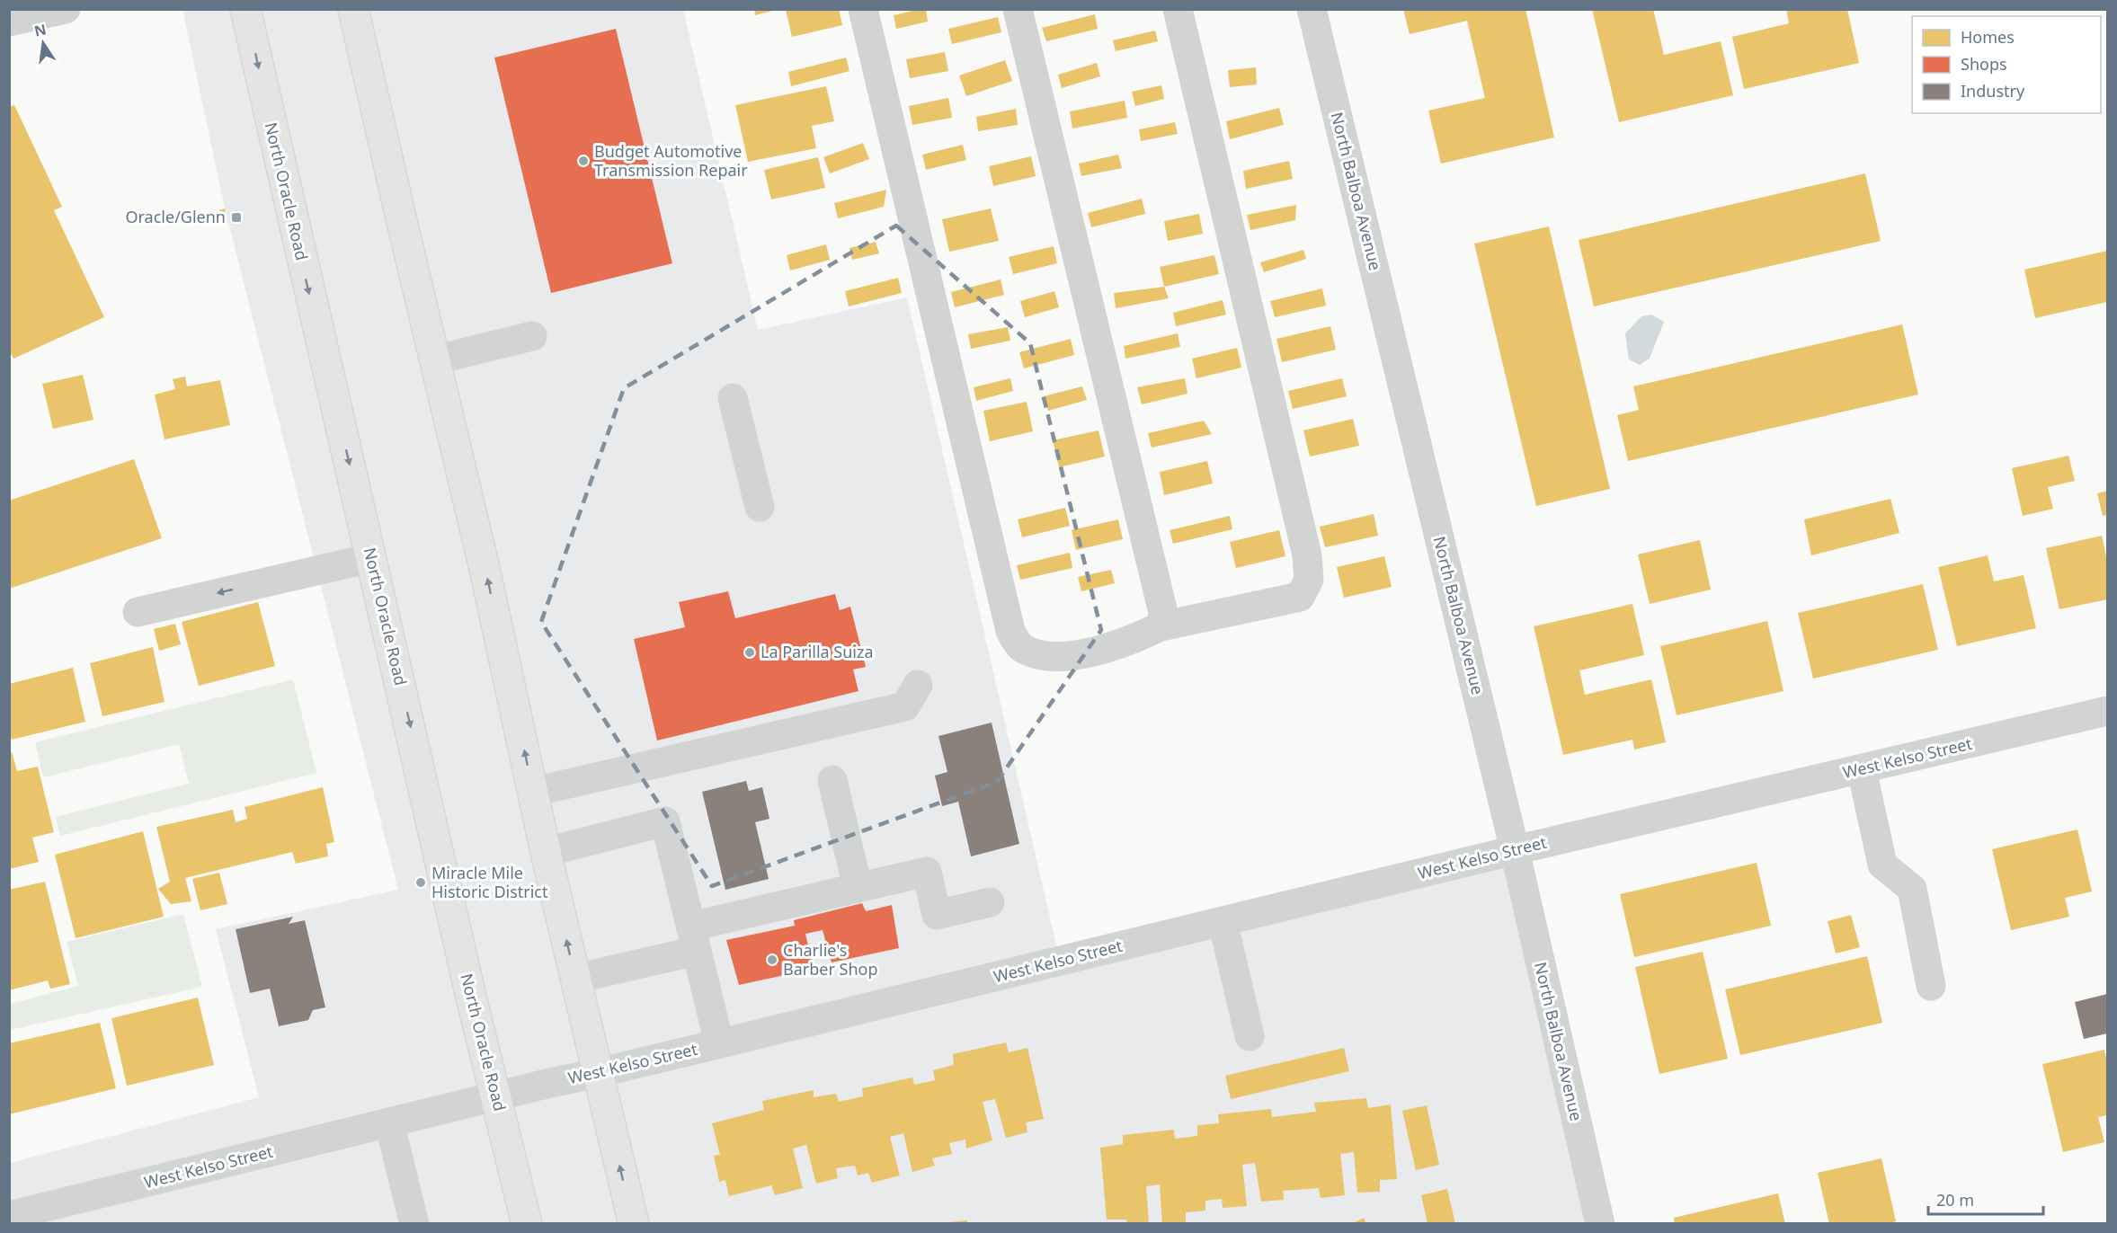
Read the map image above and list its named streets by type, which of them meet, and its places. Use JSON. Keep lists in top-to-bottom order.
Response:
{
  "streets": {
    "main road": ["North Oracle Road"],
    "street": ["North Balboa Avenue", "West Kelso Street"]
  },
  "crossings": [
    ["North Oracle Road", "West Kelso Street"],
    ["North Balboa Avenue", "West Kelso Street"]
  ],
  "places": {
    "other": [
      "Budget Automotive Transmission Repair",
      "La Parilla Suiza",
      "Miracle Mile Historic District",
      "Charlie's Barber Shop"
    ],
    "transit": ["Oracle/Glenn"]
  },
  "legend": ["Homes", "Shops", "Industry"],
  "scale_bar": "20 m",
  "north": "top"
}
